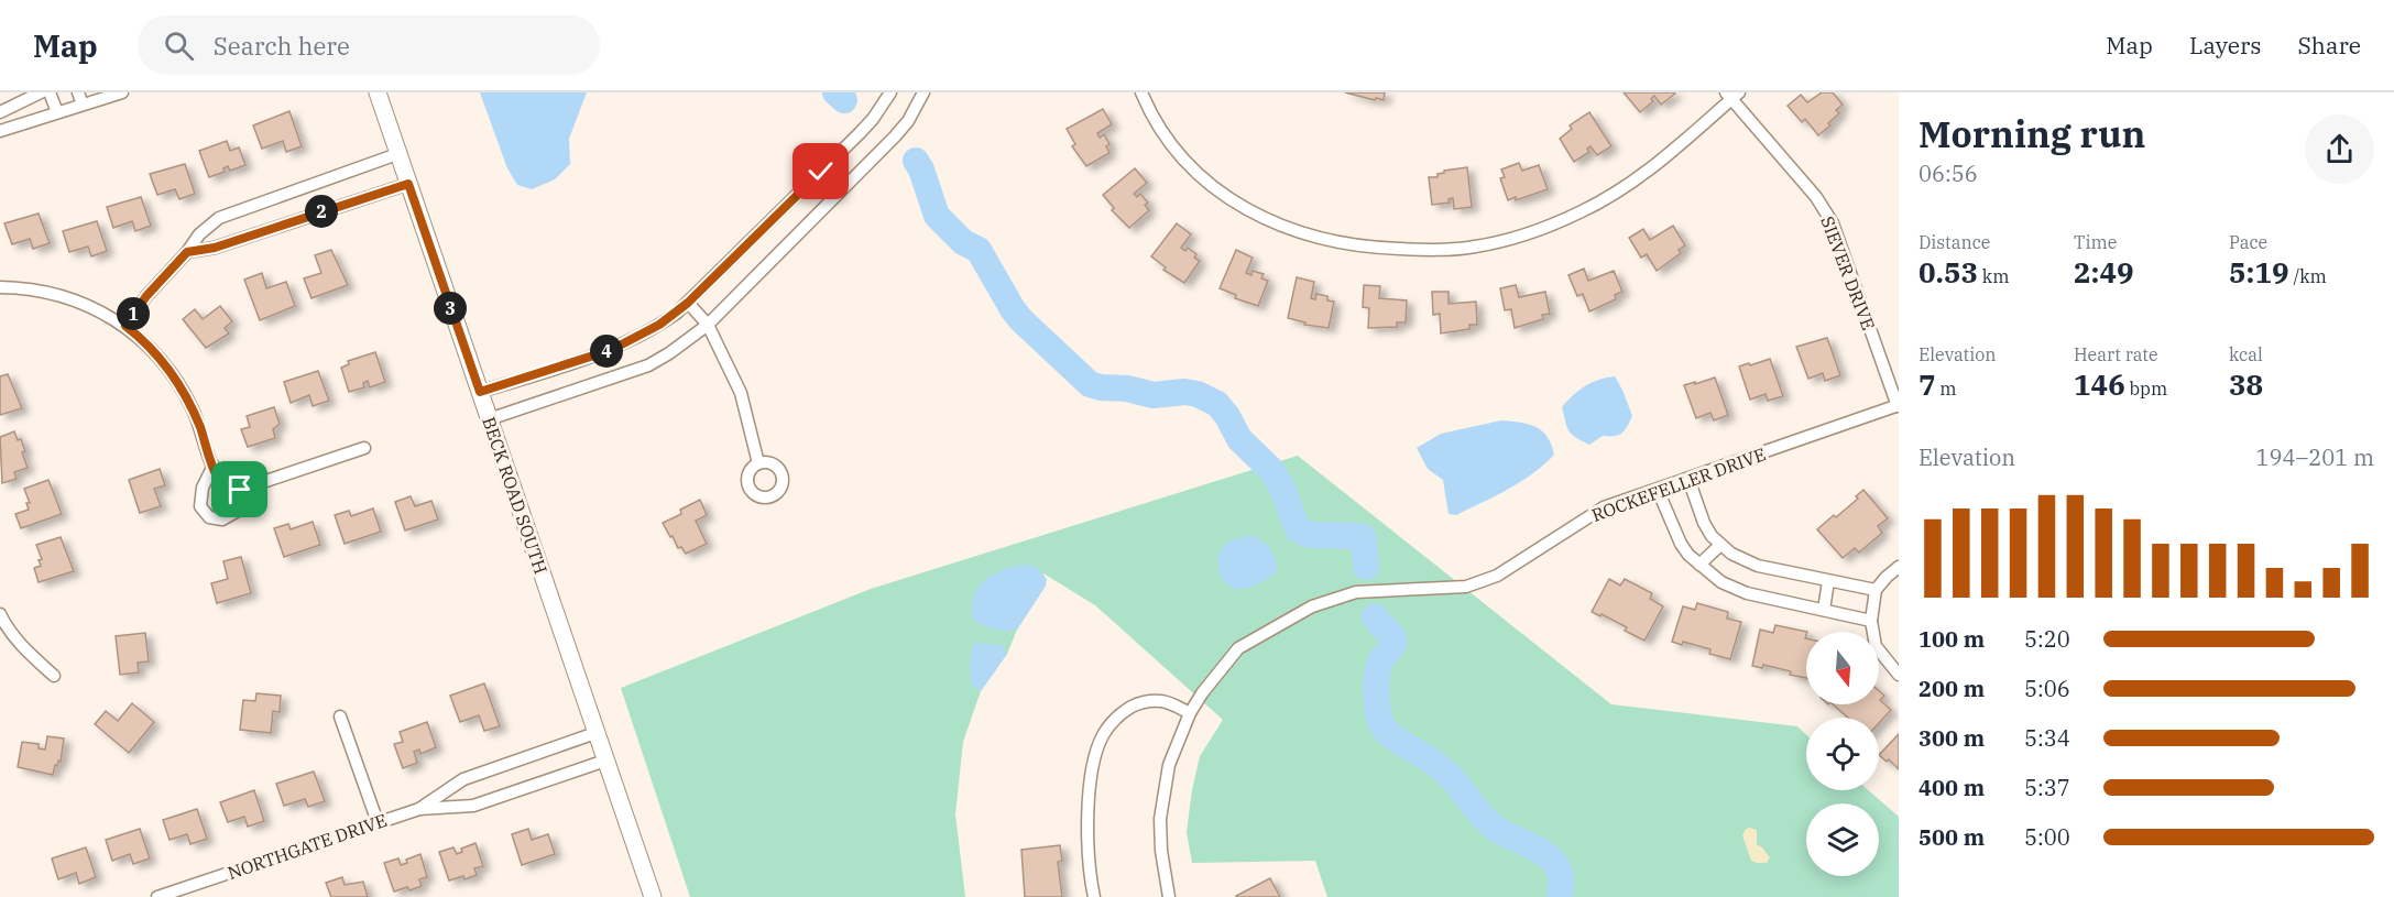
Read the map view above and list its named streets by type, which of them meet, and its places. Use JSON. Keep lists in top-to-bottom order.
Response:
{
  "streets": {
    "main road": ["BECK ROAD SOUTH"],
    "street": ["SIEVER DRIVE", "ROCKEFELLER DRIVE", "NORTHGATE DRIVE"]
  },
  "crossings": [
    ["SIEVER DRIVE", "ROCKEFELLER DRIVE"],
    ["BECK ROAD SOUTH", "NORTHGATE DRIVE"]
  ],
  "north": "bottom",
  "page": {
    "header": "Map",
    "search": "Search here",
    "nav": ["Map", "Layers", "Share"],
    "heading": ["Morning run", "06:56"],
    "pins": [
      "2",
      "3",
      "1",
      "4"
    ],
    "stats": [
      ["Distance", "0.53 km"],
      ["Time", "2:49"],
      ["Pace", "5:19 /km"],
      ["Elevation", "7 m"],
      ["Heart rate", "146 bpm"],
      ["kcal", "38"]
    ],
    "chart": ["Elevation", "194–201 m"],
    "list": [
      {
        "name": "100 m",
        "note": "5:20"
      },
      {
        "name": "200 m",
        "note": "5:06"
      },
      {
        "name": "300 m",
        "note": "5:34"
      },
      {
        "name": "400 m",
        "note": "5:37"
      },
      {
        "name": "500 m",
        "note": "5:00"
      }
    ]
  }
}
